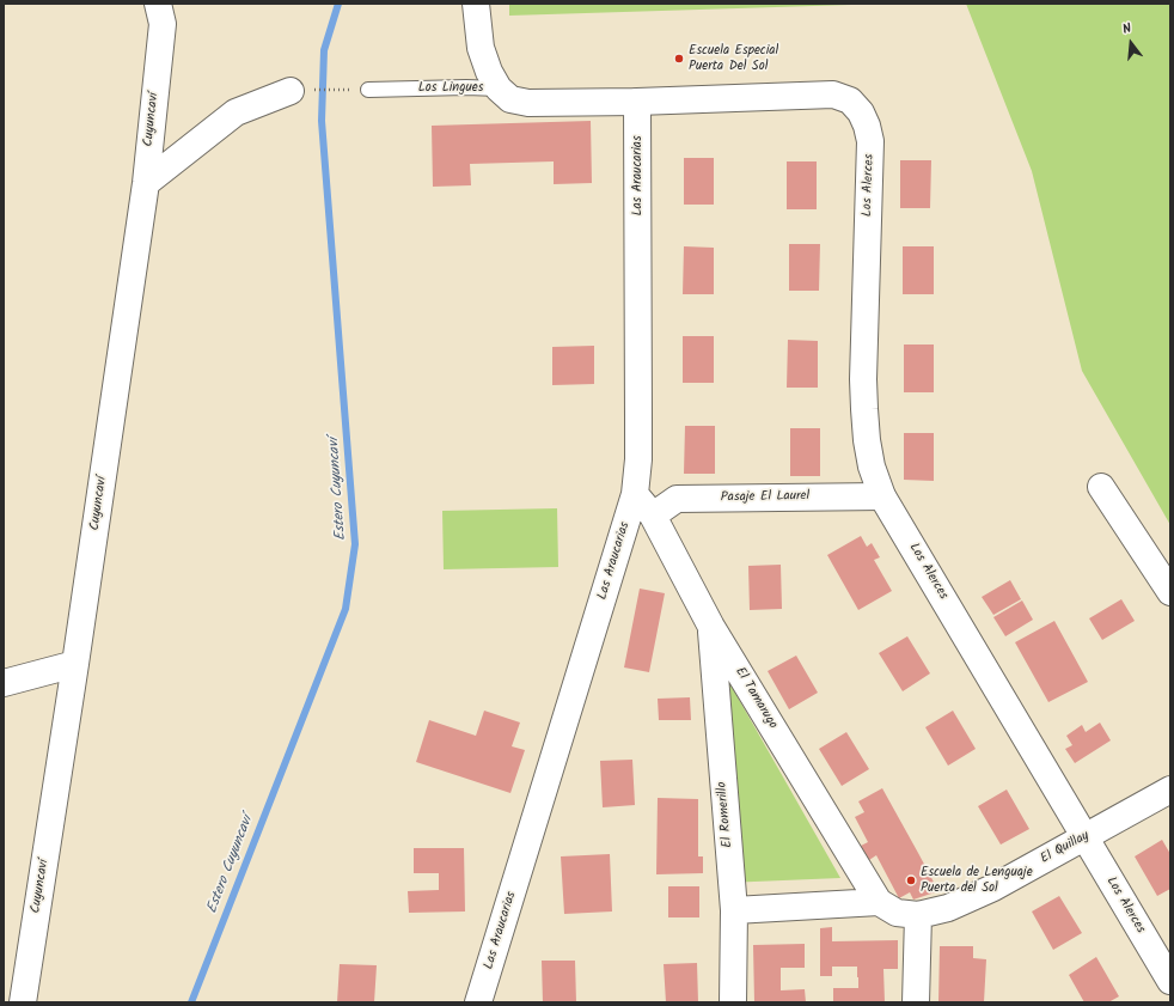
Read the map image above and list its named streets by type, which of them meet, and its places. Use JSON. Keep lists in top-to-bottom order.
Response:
{
  "streets": {
    "street": [
      "Los Lingues",
      "Cuyuncaví",
      "Las Araucarias",
      "Los Alerces",
      "Pasaje El Laurel",
      "El Tamarugo",
      "El Romerillo",
      "El Quillay"
    ]
  },
  "crossings": [
    ["Los Lingues", "Las Araucarias"],
    ["Los Lingues", "Los Alerces"],
    ["Las Araucarias", "El Tamarugo"],
    ["Los Alerces", "Pasaje El Laurel"],
    ["Los Alerces", "El Quillay"],
    ["Pasaje El Laurel", "El Tamarugo"],
    ["El Tamarugo", "El Romerillo"],
    ["El Tamarugo", "El Quillay"]
  ],
  "water": ["Estero Cuyuncaví"],
  "places": ["Escuela Especial Puerta Del Sol", "Escuela de Lenguaje Puerta del Sol"],
  "north": "top"
}
